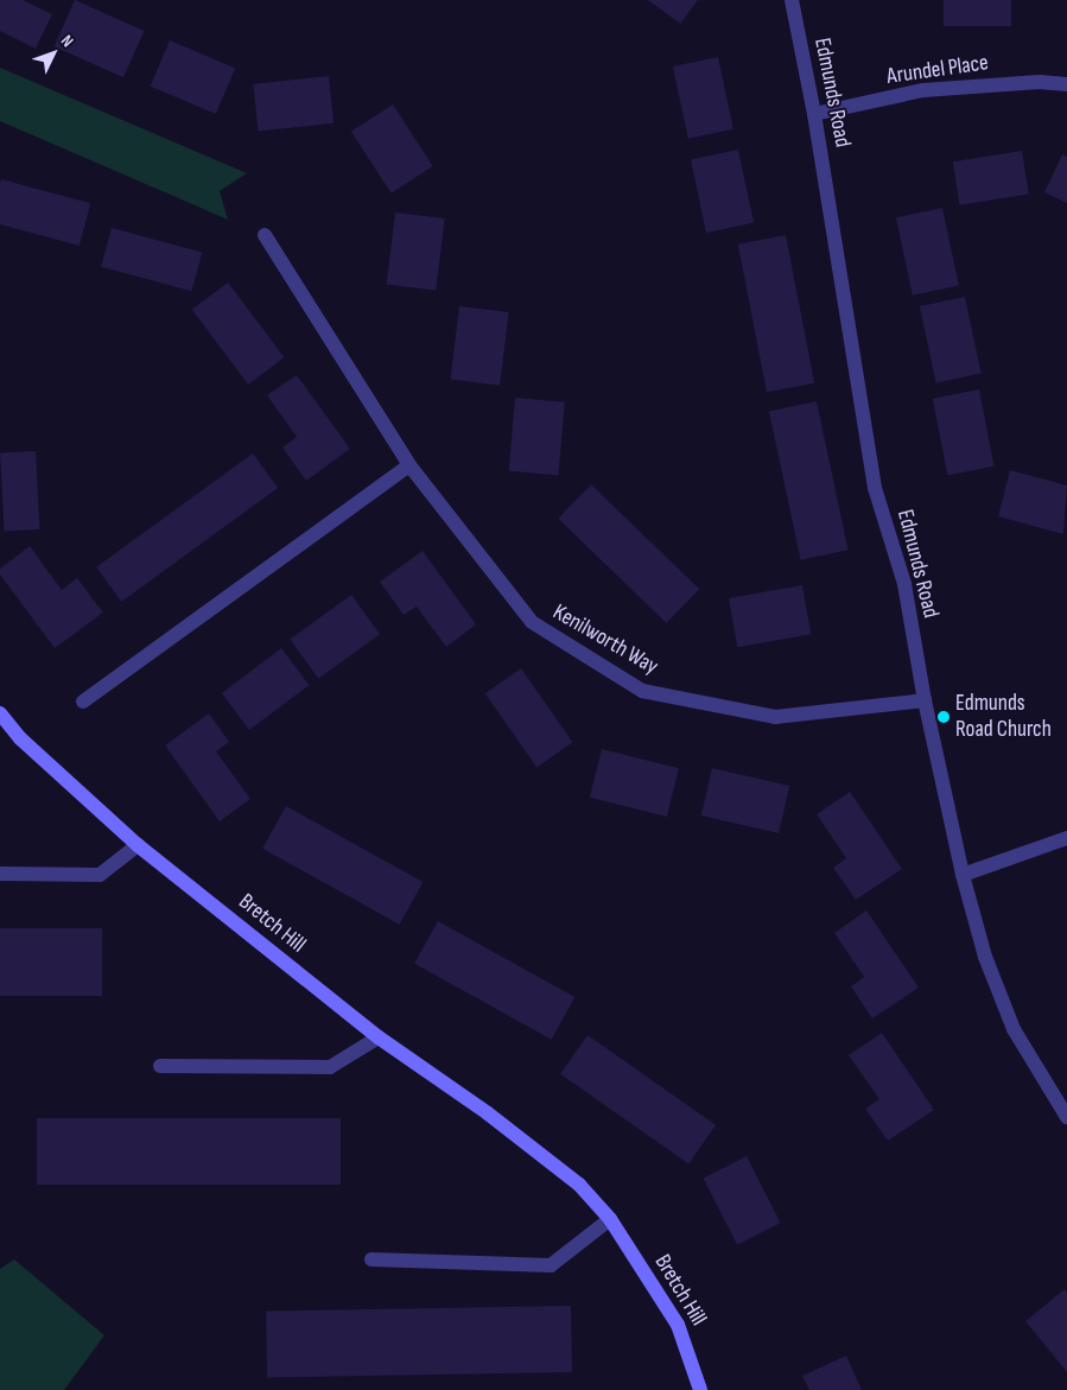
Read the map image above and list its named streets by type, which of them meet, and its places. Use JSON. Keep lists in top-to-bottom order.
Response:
{
  "streets": {
    "street": [
      "Arundel Place",
      "Edmunds Road",
      "Kenilworth Way",
      "Bretch Hill"
    ]
  },
  "crossings": [
    ["Arundel Place", "Edmunds Road"],
    ["Edmunds Road", "Kenilworth Way"]
  ],
  "places": ["Edmunds Road Church"],
  "north": "top right"
}
